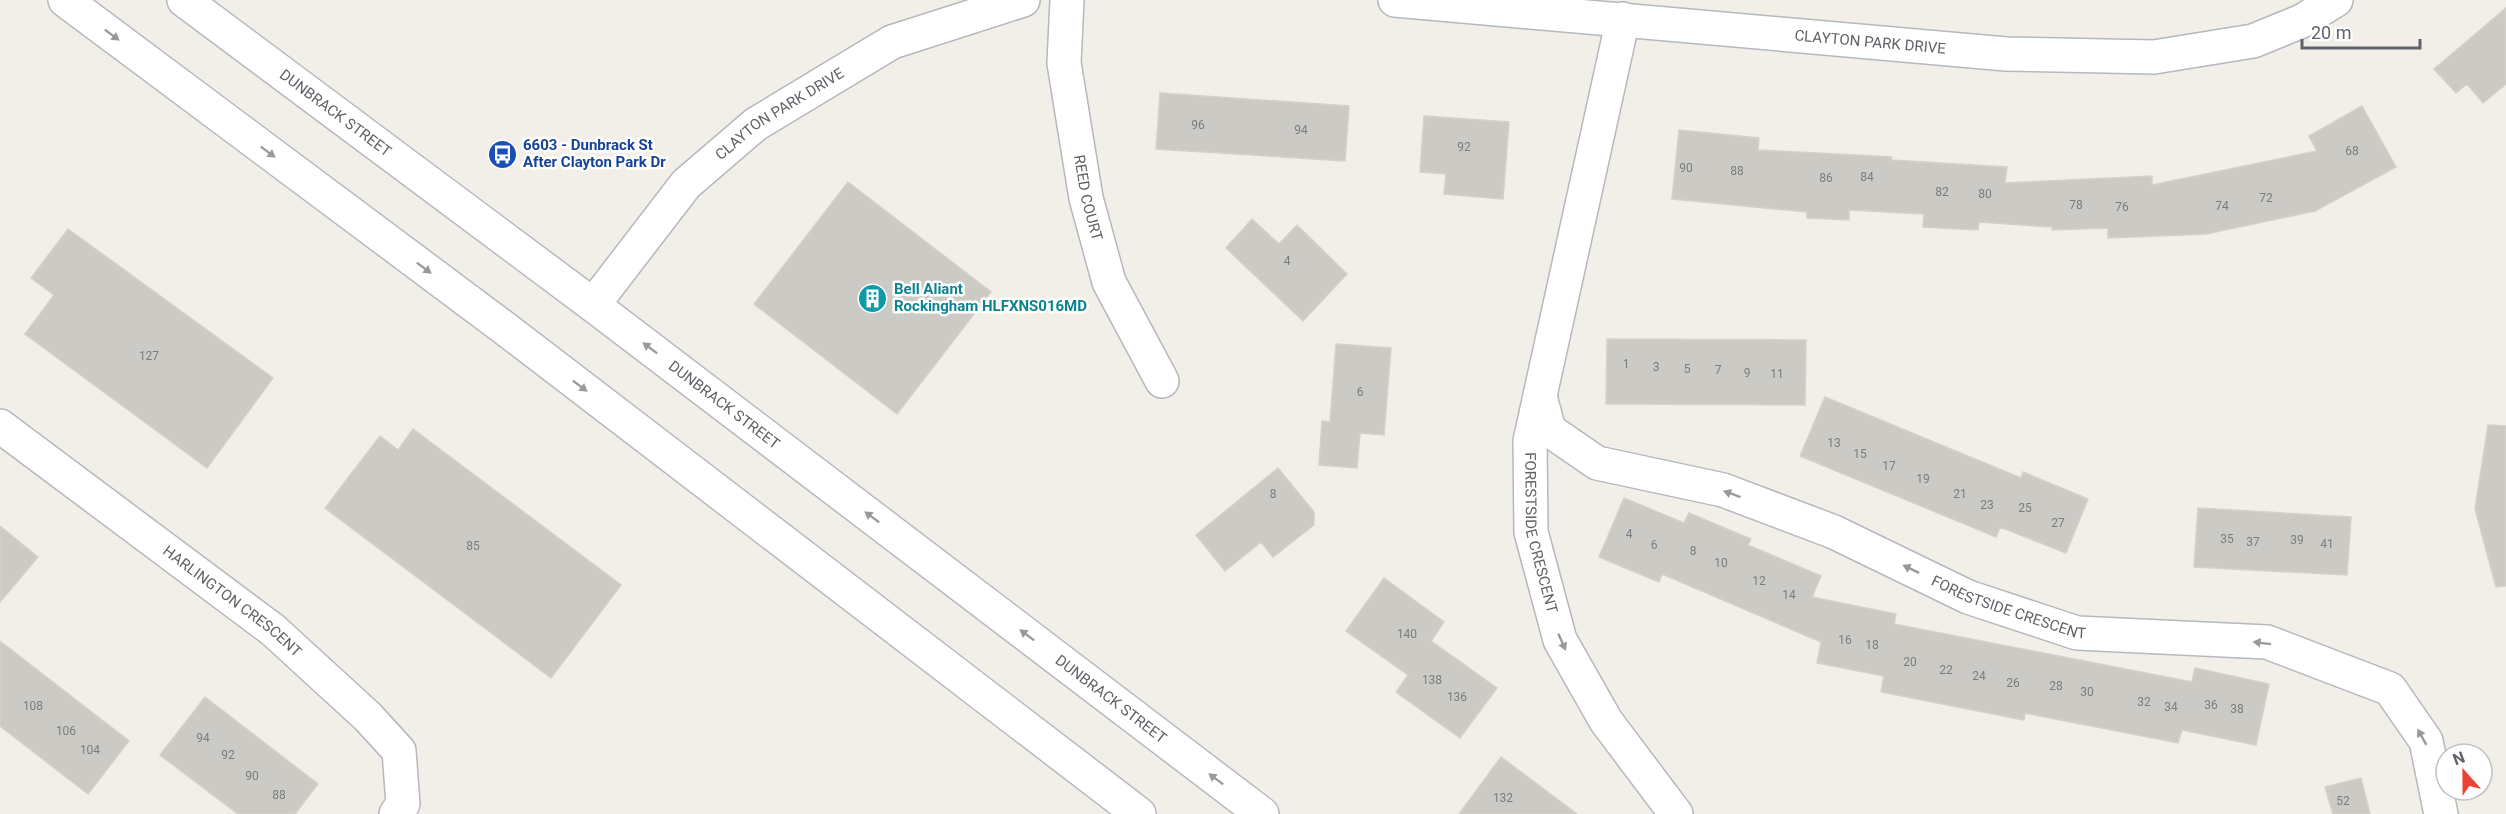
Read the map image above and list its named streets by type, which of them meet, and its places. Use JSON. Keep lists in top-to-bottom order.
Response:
{
  "streets": {
    "street": [
      "CLAYTON PARK DRIVE",
      "DUNBRACK STREET",
      "REED COURT",
      "FORESTSIDE CRESCENT",
      "HARLINGTON CRESCENT"
    ]
  },
  "crossings": [
    ["CLAYTON PARK DRIVE", "DUNBRACK STREET"],
    ["CLAYTON PARK DRIVE", "FORESTSIDE CRESCENT"]
  ],
  "places": {
    "bus stop": ["6603 - Dunbrack St After Clayton Park Dr"],
    "building": ["Bell Aliant Rockingham HLFXNS016MD"]
  },
  "house_numbers": [
    "96",
    "94",
    "92",
    "68",
    "90",
    "88",
    "84",
    "86",
    "82",
    "80",
    "72",
    "78",
    "74",
    "76",
    "4",
    "127",
    "1",
    "3",
    "5",
    "7",
    "9",
    "11",
    "6",
    "13",
    "15",
    "17",
    "19",
    "8",
    "21",
    "23",
    "25",
    "27",
    "4",
    "35",
    "39",
    "37",
    "41",
    "6",
    "85",
    "8",
    "10",
    "12",
    "14",
    "140",
    "16",
    "18",
    "20",
    "22",
    "24",
    "138",
    "26",
    "28",
    "30",
    "136",
    "32",
    "36",
    "108",
    "34",
    "38",
    "106",
    "94",
    "104",
    "92",
    "90",
    "88",
    "132",
    "52"
  ],
  "scale_bar": "20 m",
  "north": "top"
}
